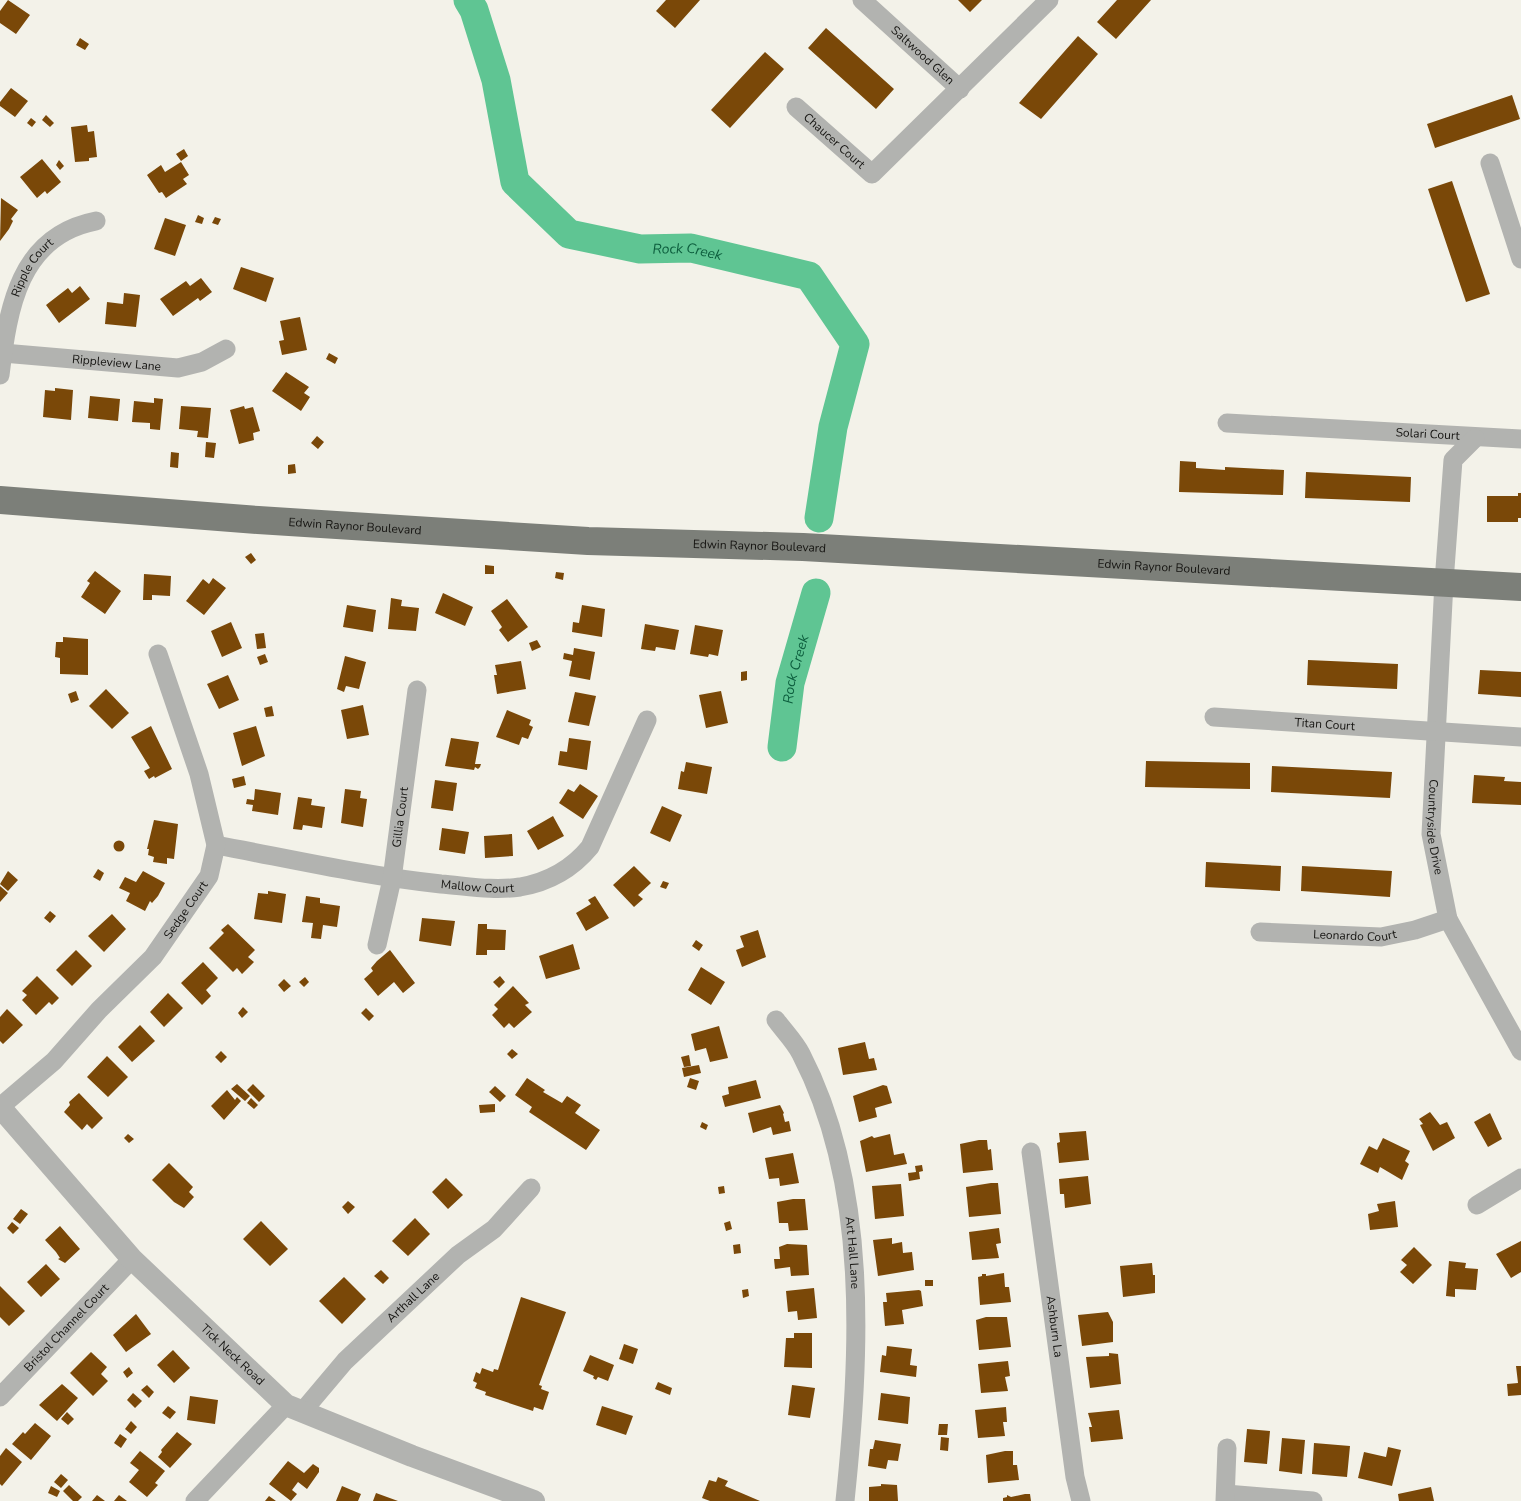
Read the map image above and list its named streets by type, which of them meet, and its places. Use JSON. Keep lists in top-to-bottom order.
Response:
{
  "streets": {
    "main road": ["Edwin Raynor Boulevard"],
    "street": [
      "Saltwood Glen",
      "Chaucer Court",
      "Ripple Court",
      "Rippleview Lane",
      "Solari Court",
      "Titan Court",
      "Gillia Court",
      "Countryside Drive",
      "Mallow Court",
      "Sedge Court",
      "Leonardo Court",
      "Art Hall Lane",
      "Arthall Lane",
      "Ashburn La",
      "Bristol Channel Court",
      "Tick Neck Road"
    ]
  },
  "crossings": [
    ["Saltwood Glen", "Chaucer Court"],
    ["Ripple Court", "Rippleview Lane"],
    ["Solari Court", "Edwin Raynor Boulevard"],
    ["Solari Court", "Countryside Drive"],
    ["Edwin Raynor Boulevard", "Countryside Drive"],
    ["Titan Court", "Countryside Drive"],
    ["Gillia Court", "Mallow Court"],
    ["Countryside Drive", "Leonardo Court"],
    ["Mallow Court", "Sedge Court"],
    ["Sedge Court", "Tick Neck Road"],
    ["Arthall Lane", "Tick Neck Road"],
    ["Bristol Channel Court", "Tick Neck Road"]
  ],
  "water": ["Rock Creek"]
}
